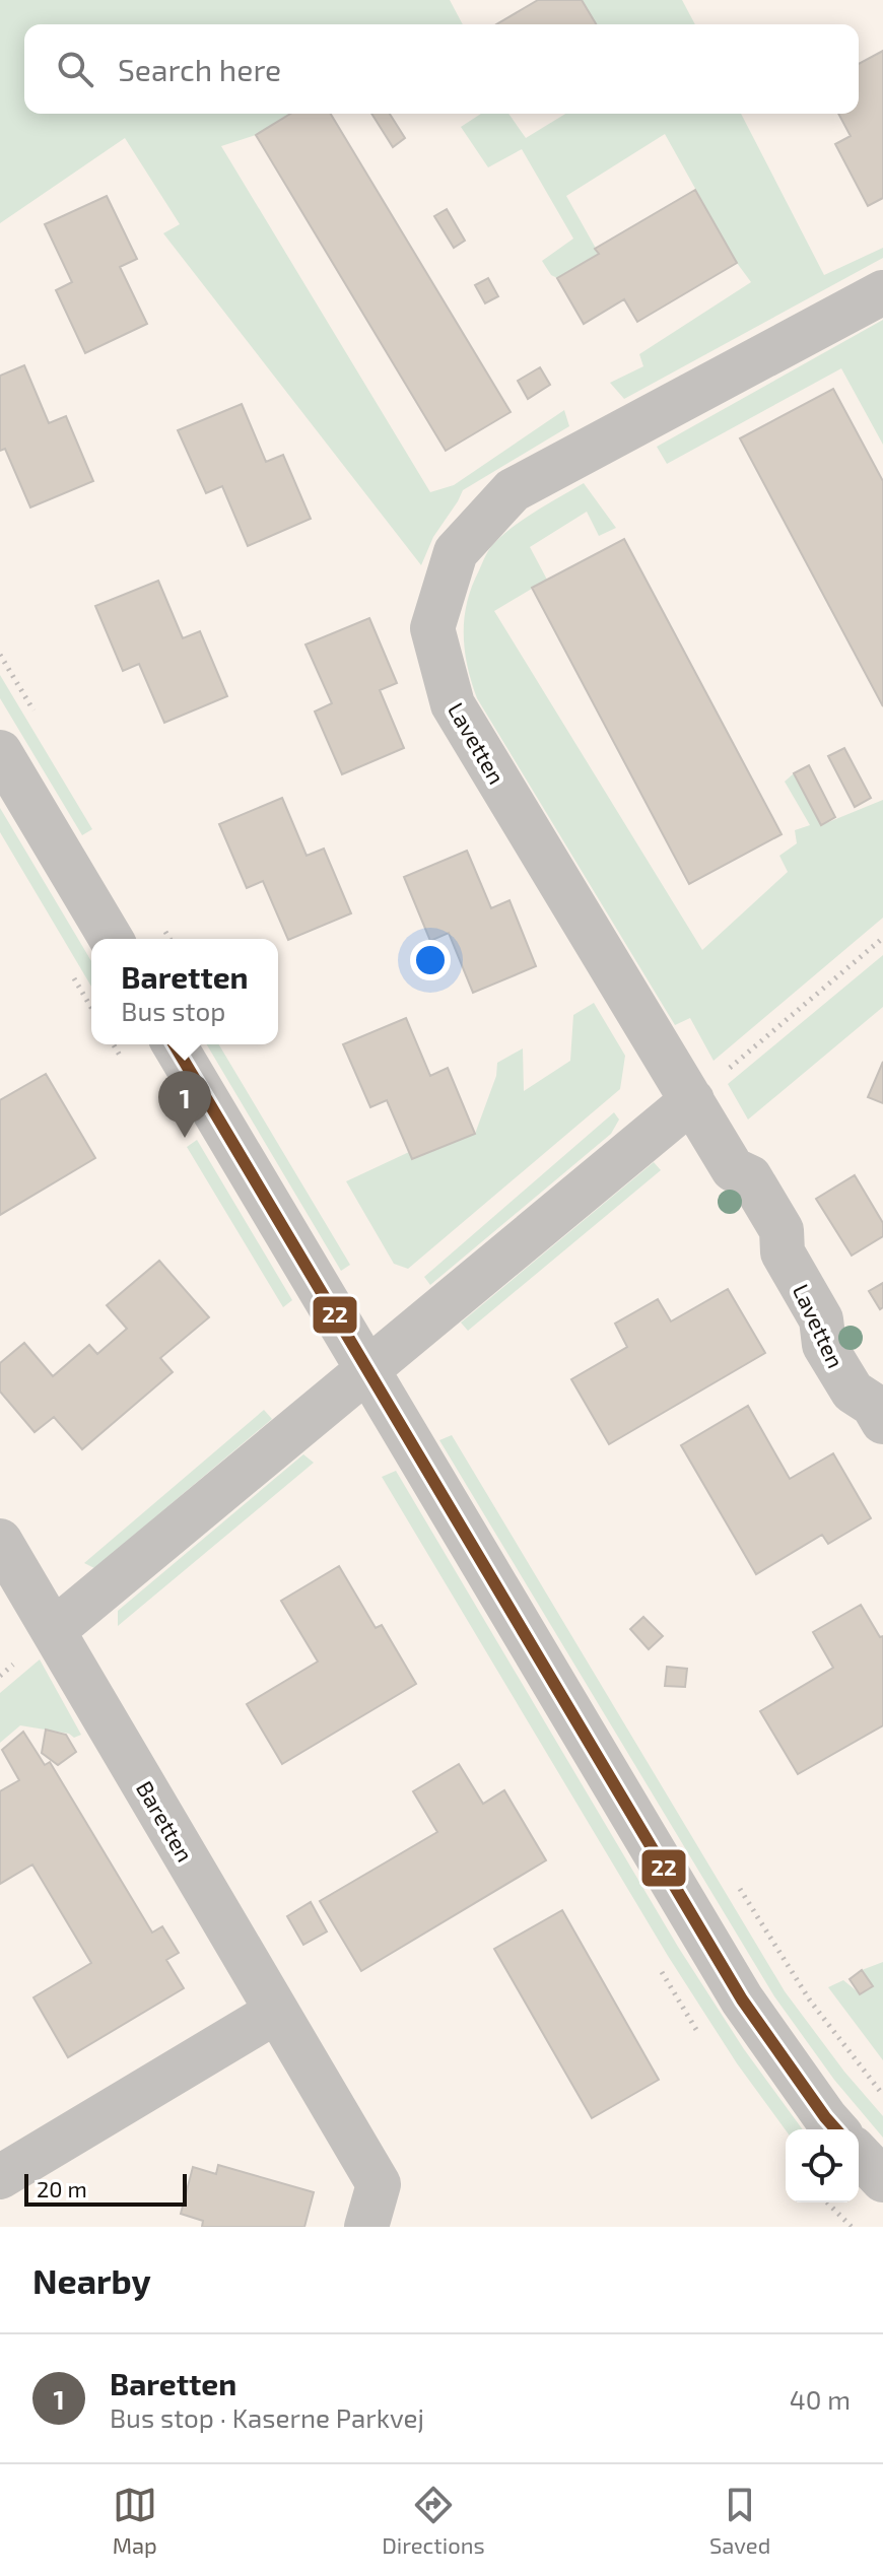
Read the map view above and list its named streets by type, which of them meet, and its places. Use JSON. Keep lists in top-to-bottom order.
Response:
{
  "streets": {
    "street": ["Lavetten", "Baretten"]
  },
  "lines": ["transit line 22"],
  "scale_bar": "20 m",
  "page": {
    "search": "Search here",
    "popup": ["Baretten", "Bus stop"],
    "pins": "1",
    "scale": "20 m",
    "heading": "Nearby",
    "list": [
      {
        "mark": "1",
        "name": "Baretten",
        "note": "Bus stop · Kaserne Parkvej",
        "value": "40 m"
      }
    ],
    "nav": ["Map", "Directions", "Saved"]
  }
}
